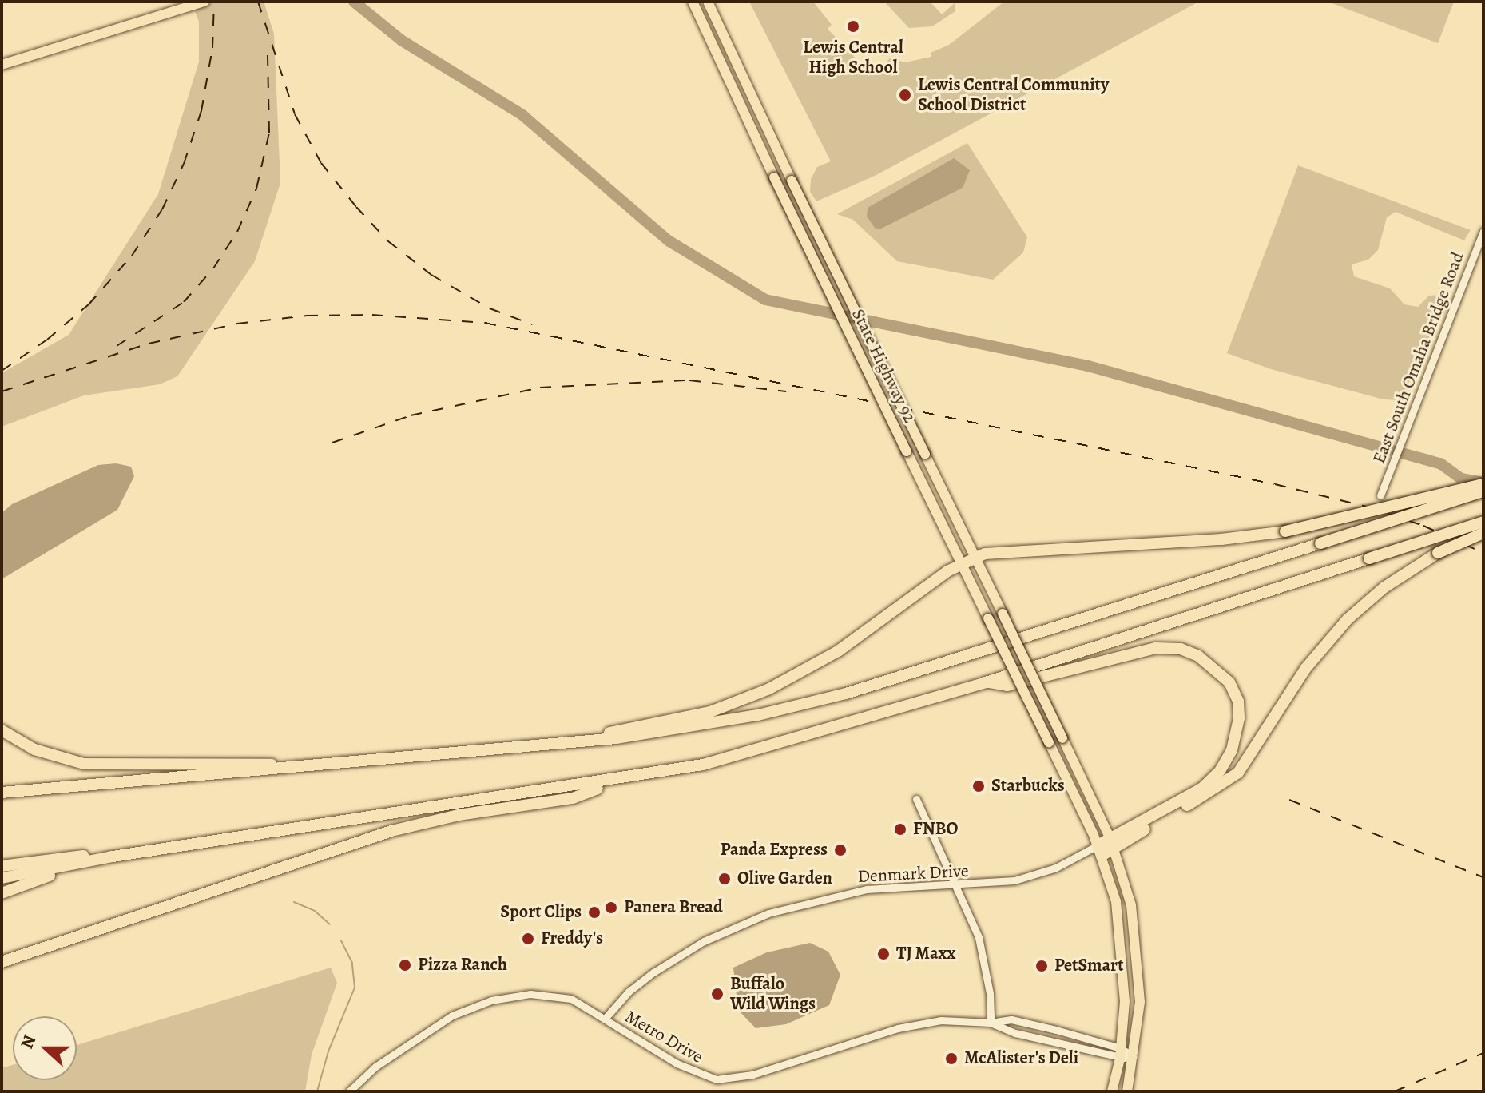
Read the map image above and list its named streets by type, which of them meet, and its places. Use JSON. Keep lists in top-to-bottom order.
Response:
{
  "streets": {
    "main road": ["State Highway 92"],
    "street": ["East South Omaha Bridge Road", "Denmark Drive", "Metro Drive"]
  },
  "crossings": [
    ["State Highway 92", "Denmark Drive"],
    ["State Highway 92", "Metro Drive"],
    ["Denmark Drive", "Metro Drive"]
  ],
  "places": [
    "Lewis Central High School",
    "Lewis Central Community School District",
    "Starbucks",
    "FNBO",
    "Panda Express",
    "Olive Garden",
    "Panera Bread",
    "Sport Clips",
    "Freddy's",
    "TJ Maxx",
    "Pizza Ranch",
    "PetSmart",
    "Buffalo Wild Wings",
    "McAlister's Deli"
  ],
  "north": "left"
}
